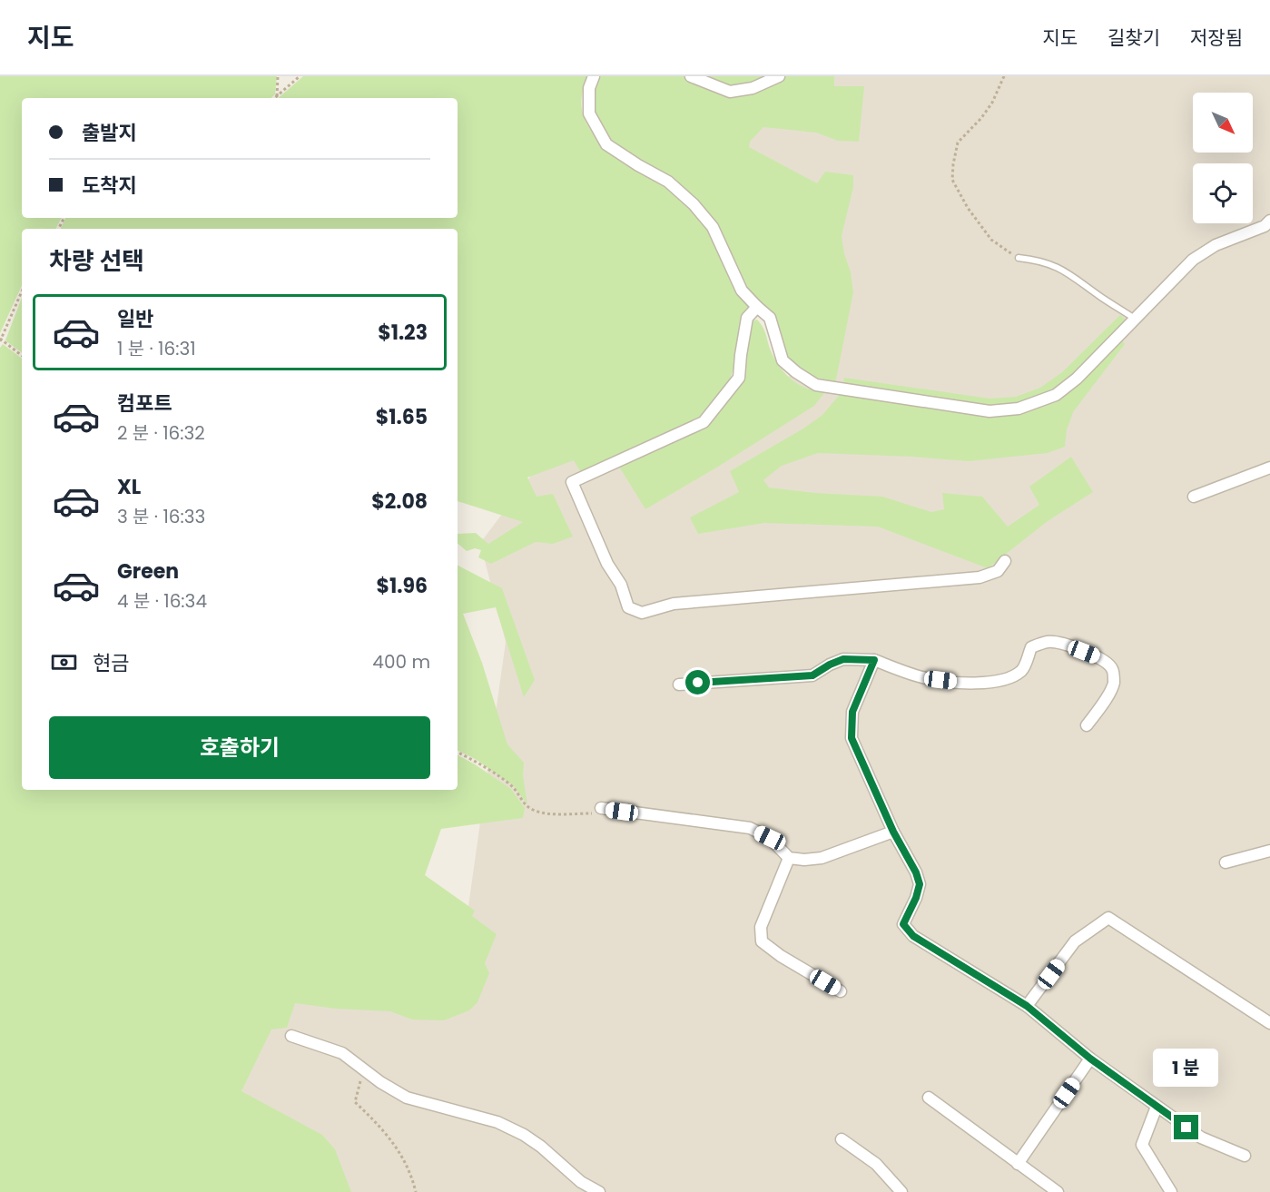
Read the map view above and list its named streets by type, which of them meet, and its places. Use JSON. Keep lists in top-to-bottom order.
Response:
{
  "north": "bottom right",
  "page": {
    "header": "지도",
    "nav": ["지도", "길찾기", "저장됨"],
    "banner": ["출발지", "도착지"],
    "heading": "차량 선택",
    "list": [
      {
        "name": "일반",
        "note": "1 분 · 16:31",
        "value": "$1.23"
      },
      {
        "name": "컴포트",
        "note": "2 분 · 16:32",
        "value": "$1.65"
      },
      {
        "name": "XL",
        "note": "3 분 · 16:33",
        "value": "$2.08"
      },
      {
        "name": "Green",
        "note": "4 분 · 16:34",
        "value": "$1.96"
      }
    ],
    "pay": ["현금", "400 m"],
    "buttons": "호출하기",
    "bubble": "1 분"
  }
}
